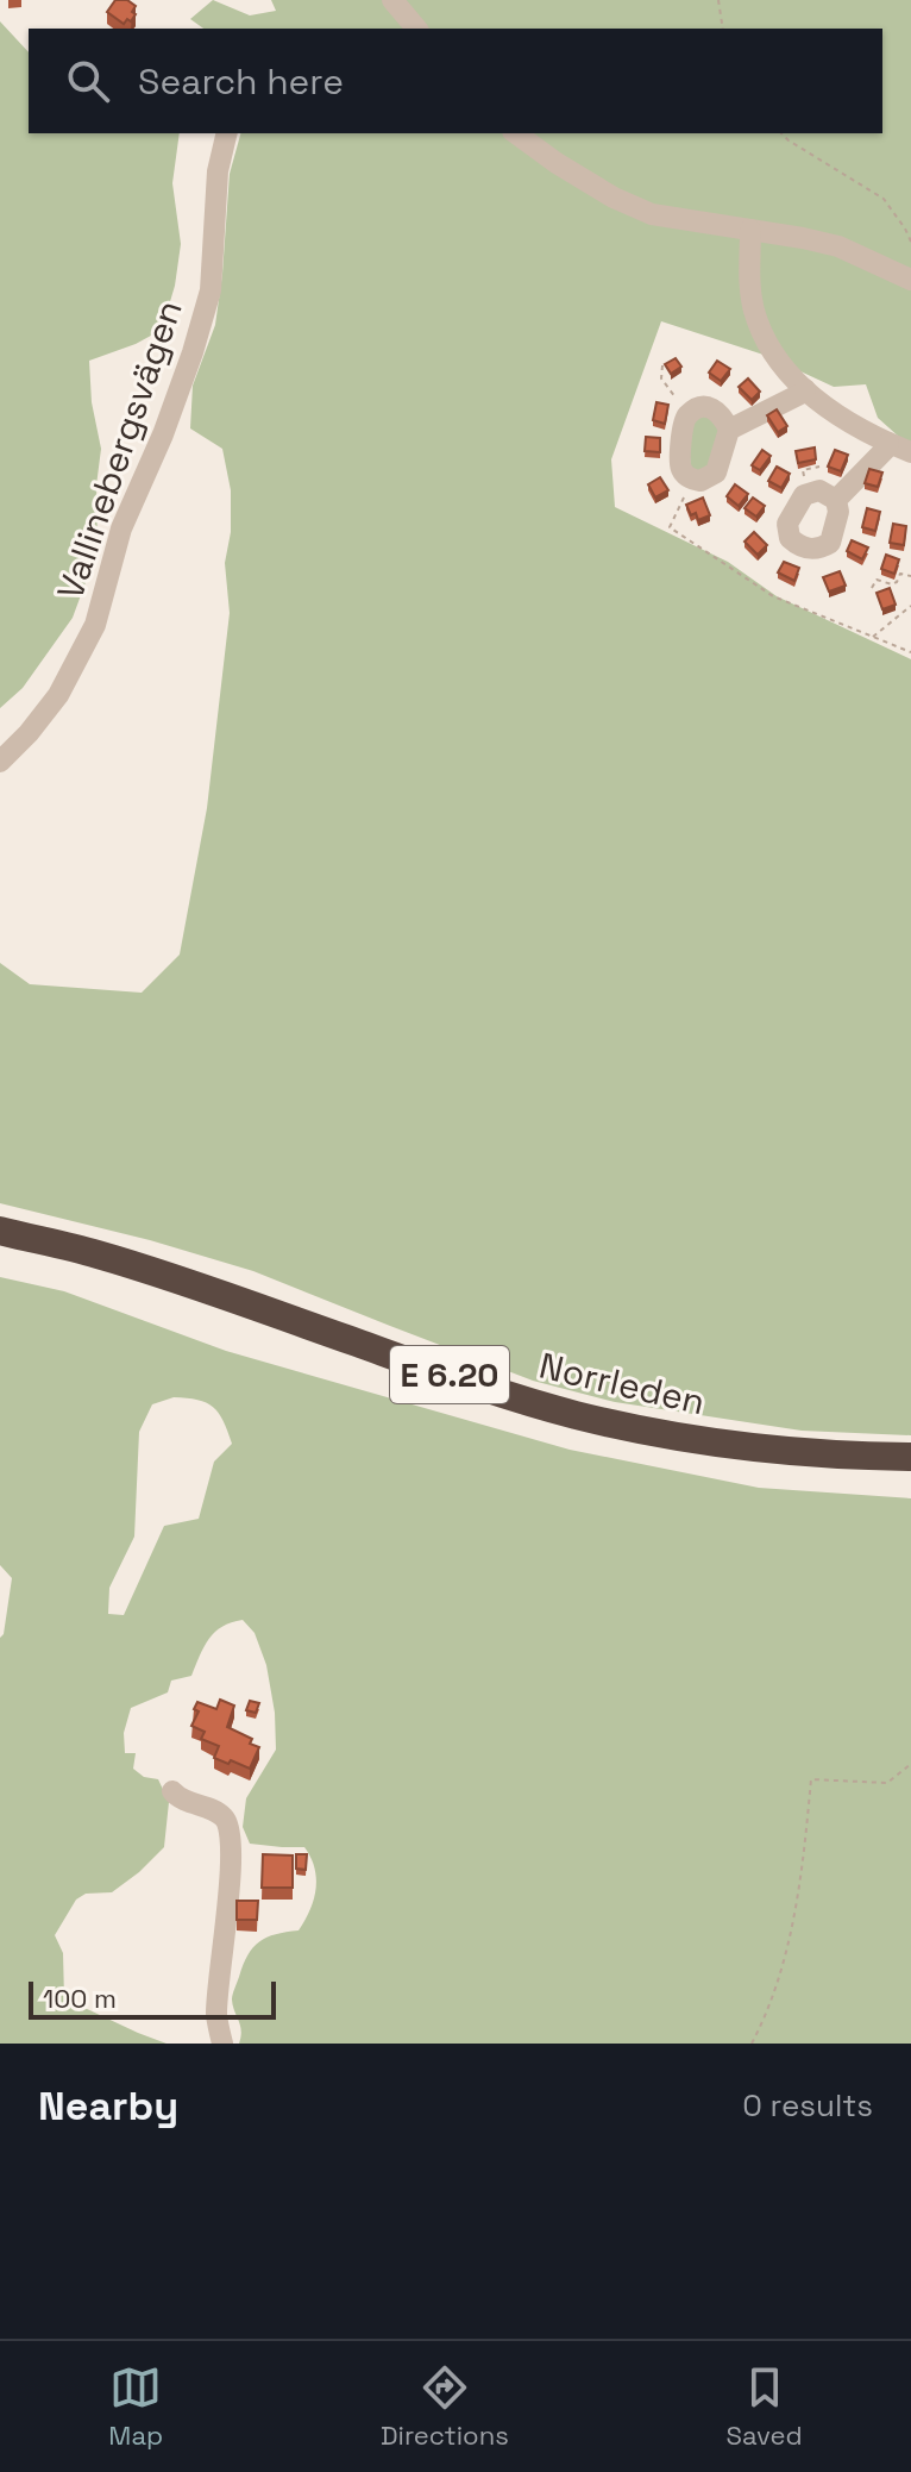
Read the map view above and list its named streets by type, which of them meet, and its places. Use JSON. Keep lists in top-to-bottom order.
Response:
{
  "streets": {
    "highway": ["E 6.20", "Norrleden"],
    "street": ["Vallinebergsvägen"]
  },
  "scale_bar": "100 m",
  "page": {
    "search": "Search here",
    "scale": "100 m",
    "heading": ["Nearby", "0 results"],
    "nav": ["Map", "Directions", "Saved"]
  }
}
